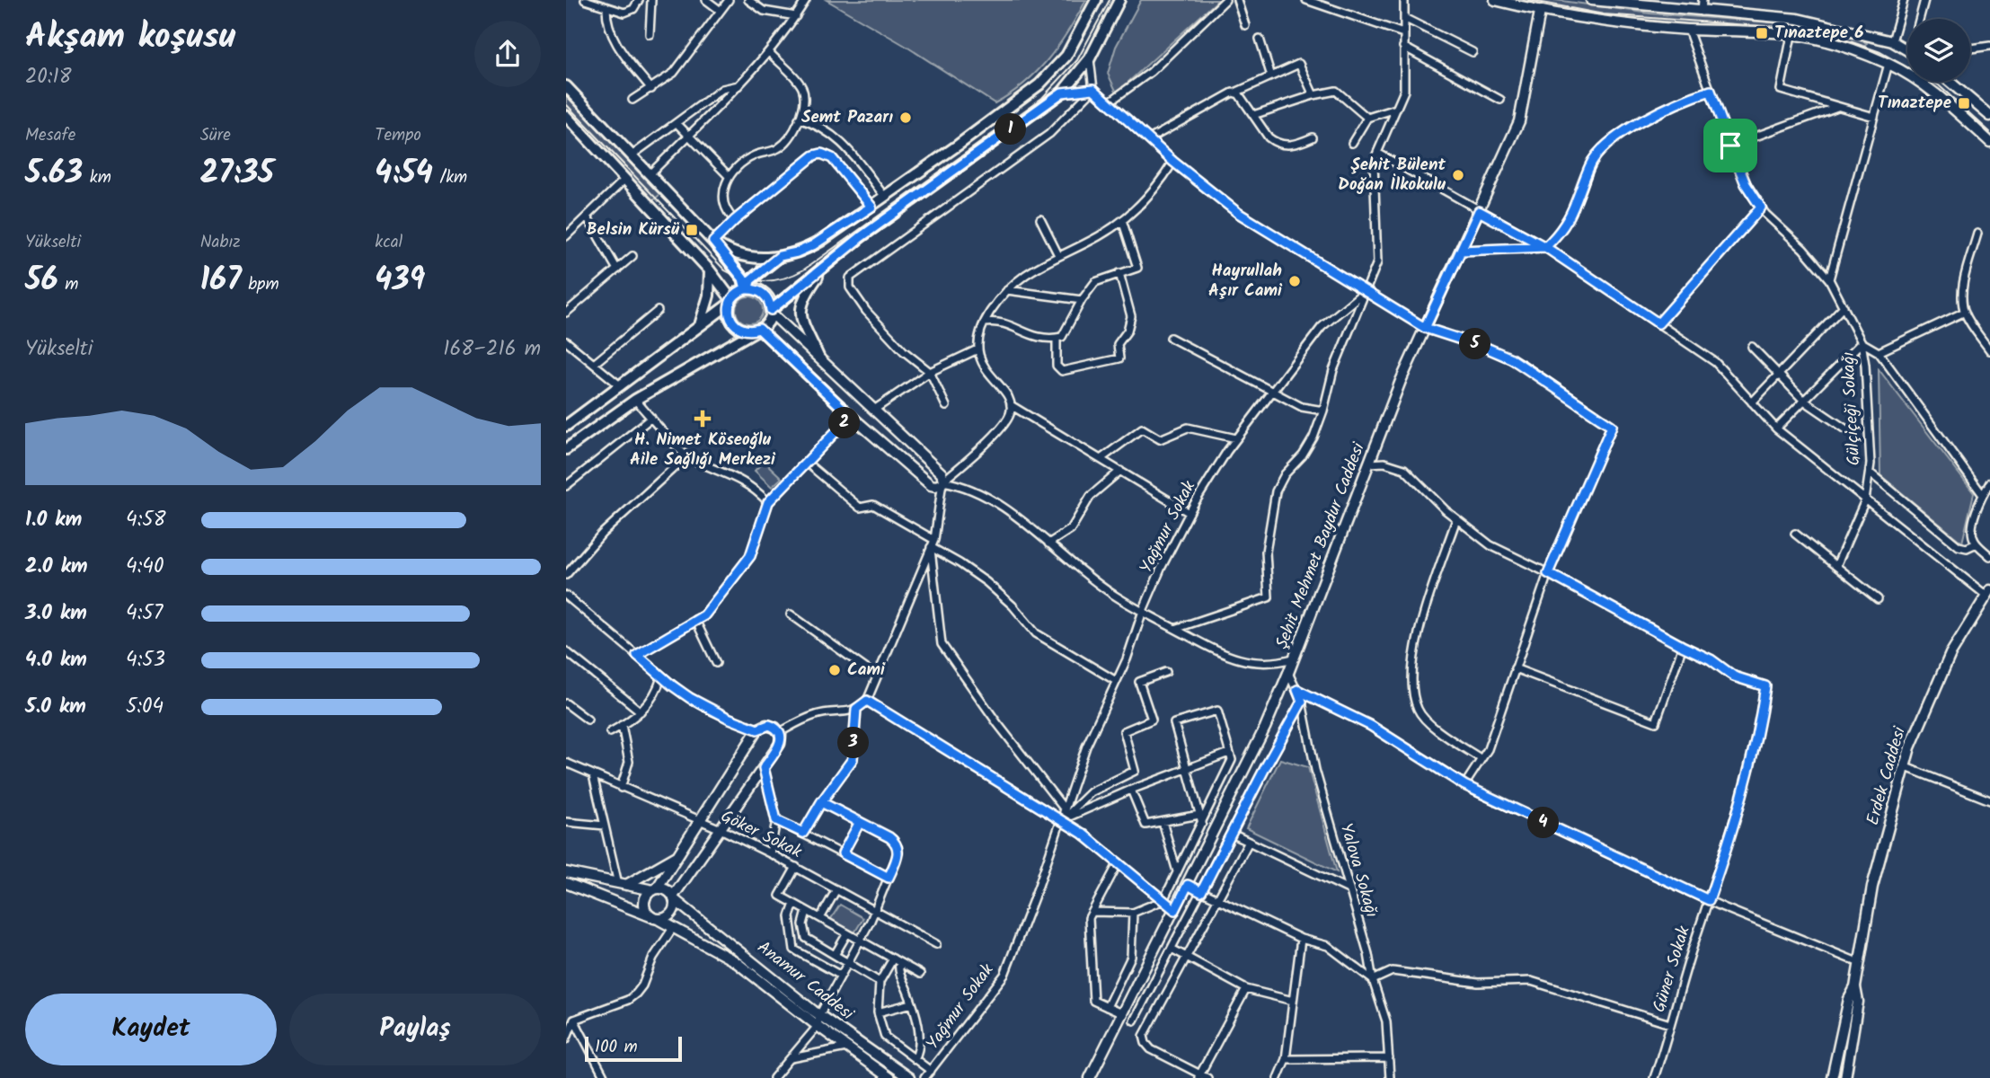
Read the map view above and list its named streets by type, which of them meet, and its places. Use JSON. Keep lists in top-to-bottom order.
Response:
{
  "streets": {
    "street": [
      "Gülçiçeği Sokağı",
      "Yağmur Sokak",
      "Şehit Mehmet Baydur Caddesi",
      "Erdek Caddesi",
      "Göker Sokak",
      "Yalova Sokağı",
      "Güner Sokak",
      "Anamur Caddesi"
    ]
  },
  "crossings": [
    ["Şehit Mehmet Baydur Caddesi", "Yalova Sokağı"]
  ],
  "places": {
    "transit": ["Tınaztepe 6", "Tınaztepe", "Belsin Kürsü"],
    "other": [
      "Semt Pazarı",
      "Şehit Bülent Doğan İlkokulu",
      "Hayrullah Aşır Cami",
      "Cami"
    ],
    "health": ["H. Nimet Köseoğlu Aile Sağlığı Merkezi"]
  },
  "scale_bar": "100 m",
  "page": {
    "heading": ["Akşam koşusu", "20:18"],
    "stats": [
      ["Mesafe", "5.63 km"],
      ["Süre", "27:35"],
      ["Tempo", "4:54 /km"],
      ["Yükselti", "56 m"],
      ["Nabız", "167 bpm"],
      ["kcal", "439"]
    ],
    "pins": [
      "1",
      "5",
      "2",
      "3",
      "4"
    ],
    "chart": ["Yükselti", "168–216 m"],
    "list": [
      {
        "name": "1.0 km",
        "note": "4:58"
      },
      {
        "name": "2.0 km",
        "note": "4:40"
      },
      {
        "name": "3.0 km",
        "note": "4:57"
      },
      {
        "name": "4.0 km",
        "note": "4:53"
      },
      {
        "name": "5.0 km",
        "note": "5:04"
      }
    ],
    "buttons": ["Kaydet", "Paylaş"],
    "scale": "100 m"
  }
}
